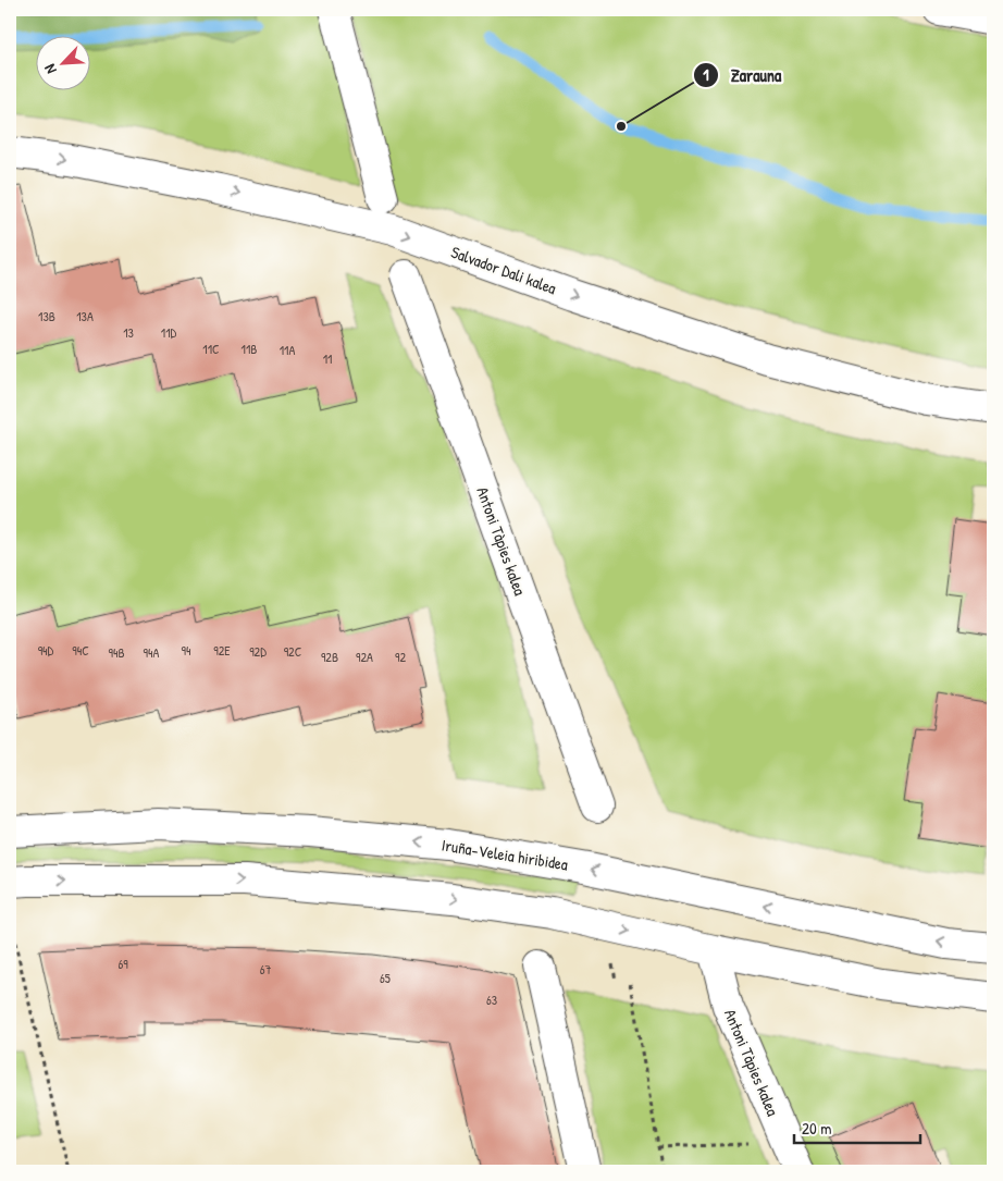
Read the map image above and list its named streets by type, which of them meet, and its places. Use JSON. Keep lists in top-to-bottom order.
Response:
{
  "streets": {
    "street": ["Salvador Dali kalea", "Antoni Tàpies kalea", "Iruña-Veleia hiribidea"]
  },
  "one_way": ["Salvador Dali kalea"],
  "places": ["Zarauna"],
  "house_numbers": [
    "13B",
    "13A",
    "13",
    "11D",
    "11C",
    "11B",
    "11A",
    "11",
    "94D",
    "94C",
    "94",
    "92E",
    "92D",
    "92C",
    "94B",
    "94A",
    "92B",
    "92A",
    "92",
    "69",
    "67",
    "65",
    "63"
  ],
  "scale_bar": "20 m",
  "north": "bottom left"
}
